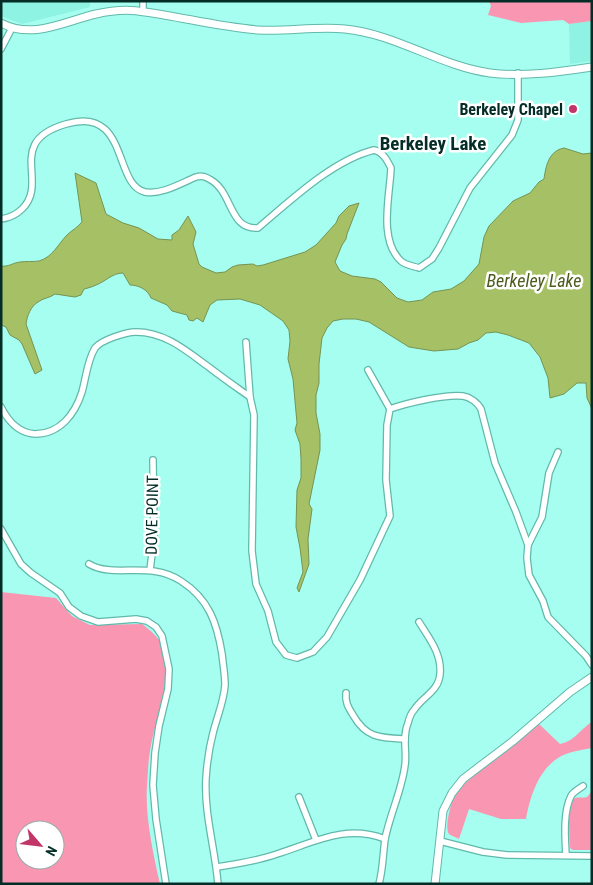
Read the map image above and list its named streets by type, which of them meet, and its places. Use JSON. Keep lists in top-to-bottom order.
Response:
{
  "streets": {
    "street": ["DOVE POINT"]
  },
  "districts": ["Berkeley Lake"],
  "water": ["Berkeley Lake"],
  "places": ["Berkeley Chapel"],
  "north": "bottom right"
}
